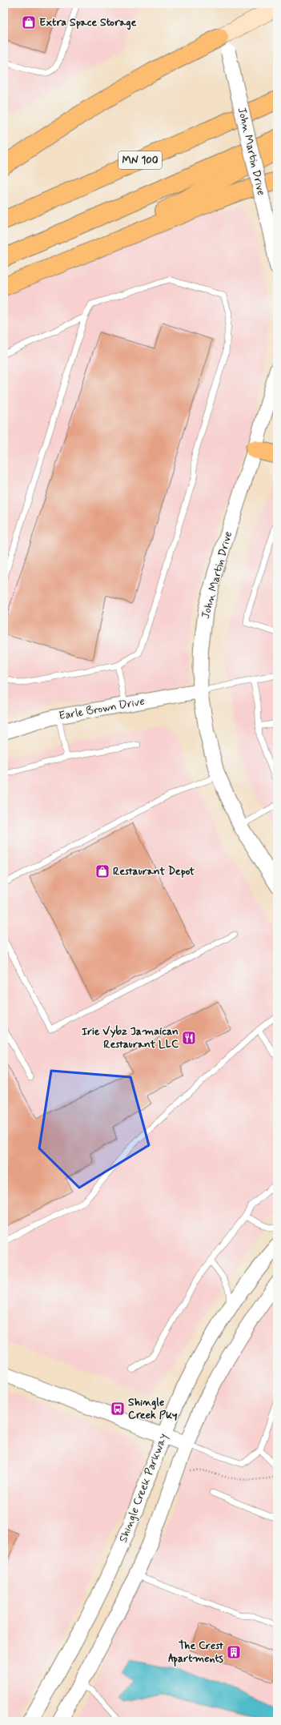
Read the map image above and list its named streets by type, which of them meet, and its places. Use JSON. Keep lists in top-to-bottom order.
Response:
{
  "streets": {
    "highway": ["MN 100"],
    "street": ["John Martin Drive", "Earle Brown Drive", "Shingle Creek Parkway"]
  },
  "crossings": [
    ["John Martin Drive", "Earle Brown Drive"]
  ],
  "places": {
    "shop": ["Extra Space Storage", "Restaurant Depot"],
    "restaurant": ["Irie Vybz Jamaican Restaurant LLC"],
    "bus stop": ["Shingle Creek Pky"],
    "building": ["The Crest Apartments"]
  }
}
